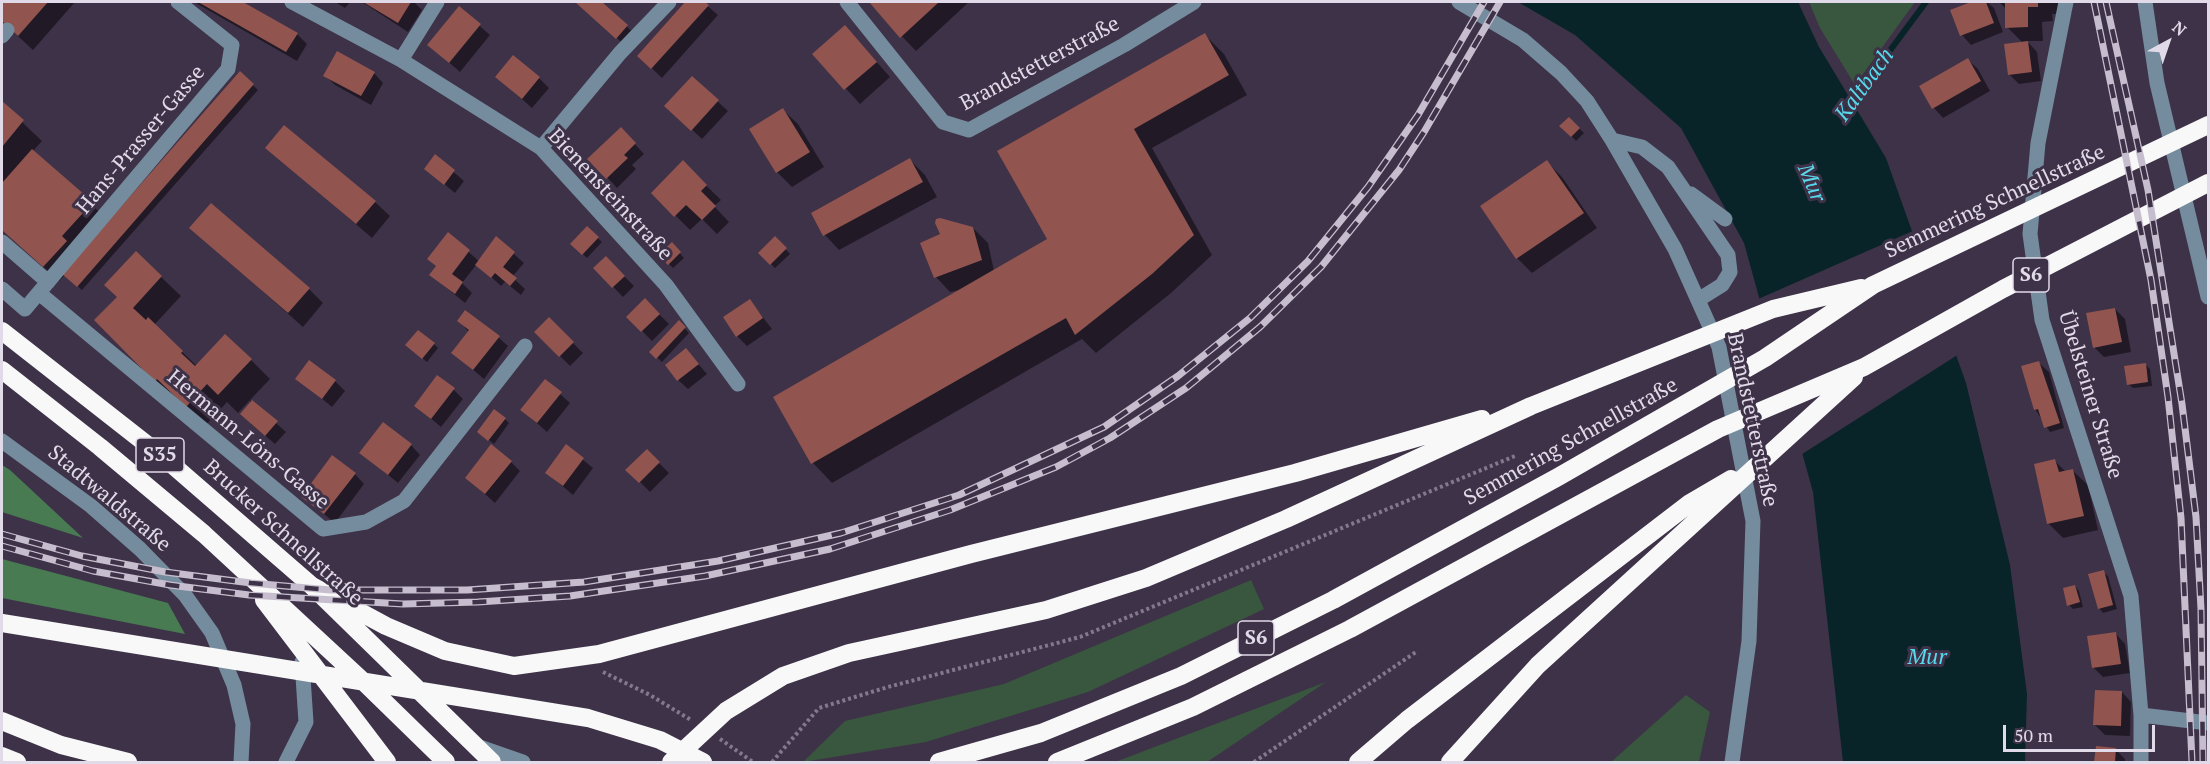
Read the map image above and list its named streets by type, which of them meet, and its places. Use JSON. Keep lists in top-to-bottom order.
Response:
{
  "streets": {
    "highway": [
      "Semmering Schnellstraße",
      "S6",
      "S35",
      "Brucker Schnellstraße"
    ],
    "street": [
      "Brandstetterstraße",
      "Hans-Prasser-Gasse",
      "Bienensteinstraße",
      "Übelsteiner Straße",
      "Hermann-Löns-Gasse",
      "Stadtwaldstraße"
    ]
  },
  "crossings": [
    ["Hans-Prasser-Gasse", "Hermann-Löns-Gasse"]
  ],
  "water": ["Kaltbach", "Mur"],
  "scale_bar": "50 m",
  "north": "top right"
}
